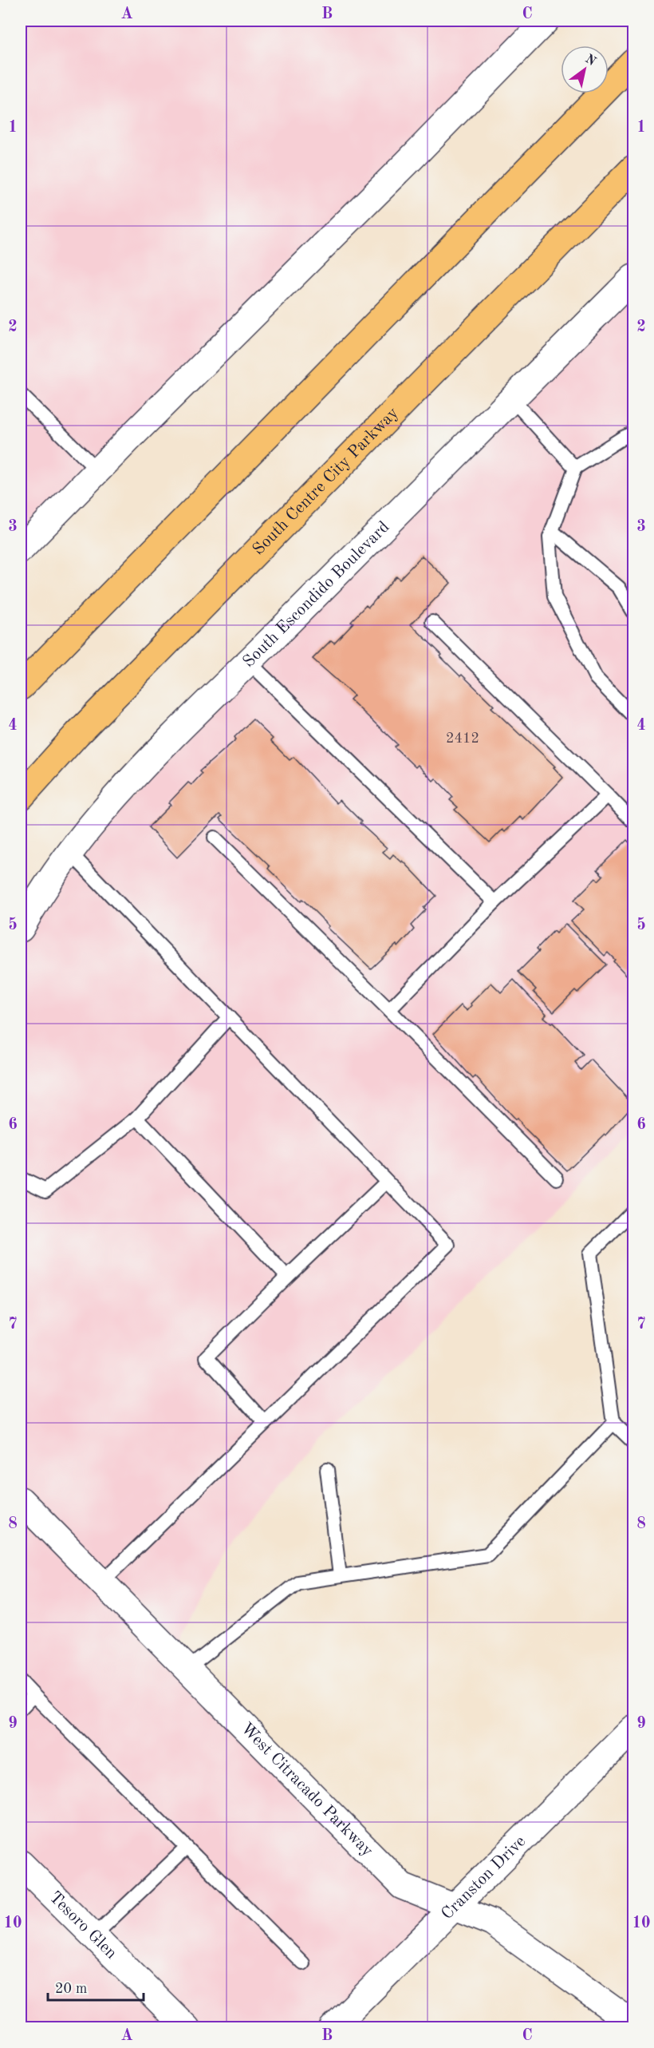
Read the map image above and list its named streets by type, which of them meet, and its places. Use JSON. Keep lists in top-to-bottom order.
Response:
{
  "streets": {
    "highway": ["South Centre City Parkway"],
    "street": [
      "South Escondido Boulevard",
      "West Citracado Parkway",
      "Cranston Drive",
      "Tesoro Glen"
    ]
  },
  "crossings": [
    ["West Citracado Parkway", "Cranston Drive"]
  ],
  "house_numbers": ["2412"],
  "scale_bar": "20 m",
  "north": "top right",
  "grid": {
    "columns": ["A", "B", "C"],
    "rows": [
      "1",
      "2",
      "3",
      "4",
      "5",
      "6",
      "7",
      "8",
      "9",
      "10"
    ]
  }
}
